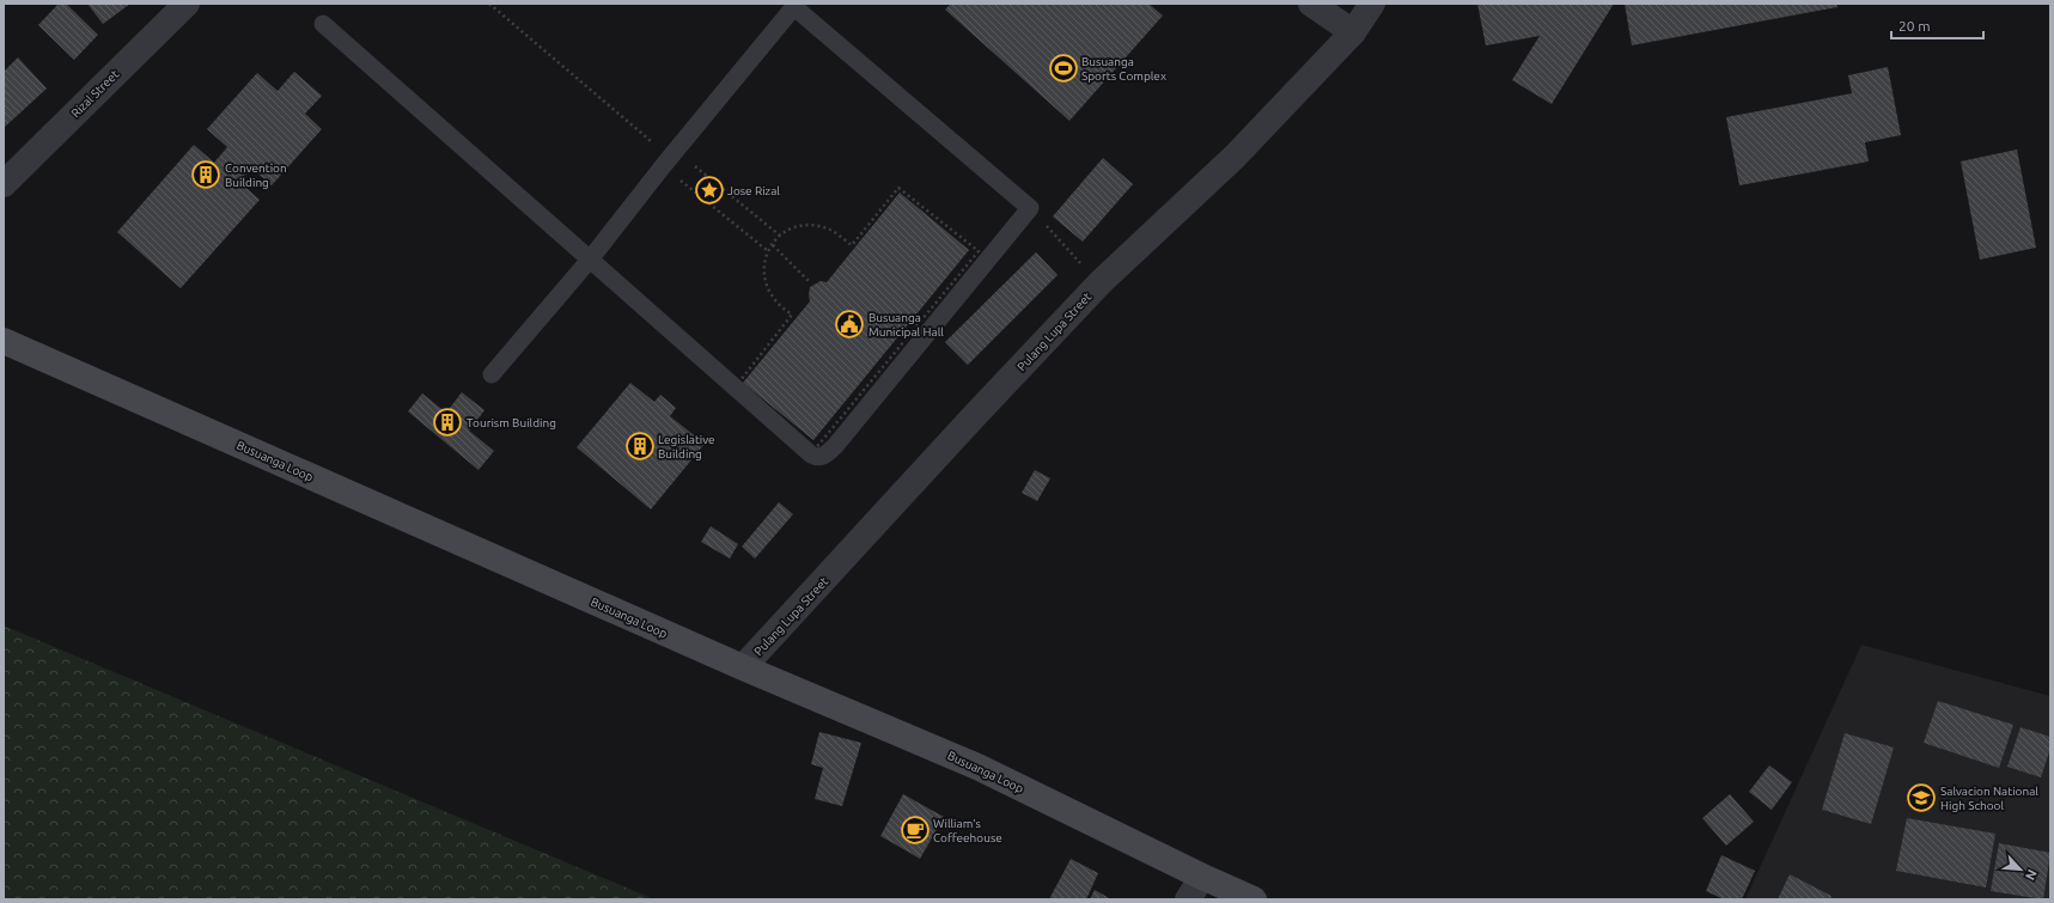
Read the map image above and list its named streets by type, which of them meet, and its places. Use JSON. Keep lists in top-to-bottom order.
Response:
{
  "streets": {
    "main road": ["Busuanga Loop"],
    "street": ["Rizal Street", "Pulang Lupa Street"]
  },
  "crossings": [
    ["Pulang Lupa Street", "Busuanga Loop"]
  ],
  "places": {
    "sports": ["Busuanga Sports Complex"],
    "building": ["Convention Building", "Tourism Building", "Legislative Building"],
    "place": ["Jose Rizal"],
    "public building": ["Busuanga Municipal Hall"],
    "school or university": ["Salvacion National High School"],
    "cafe": ["William's Coffeehouse"]
  },
  "scale_bar": "20 m",
  "north": "bottom right"
}
